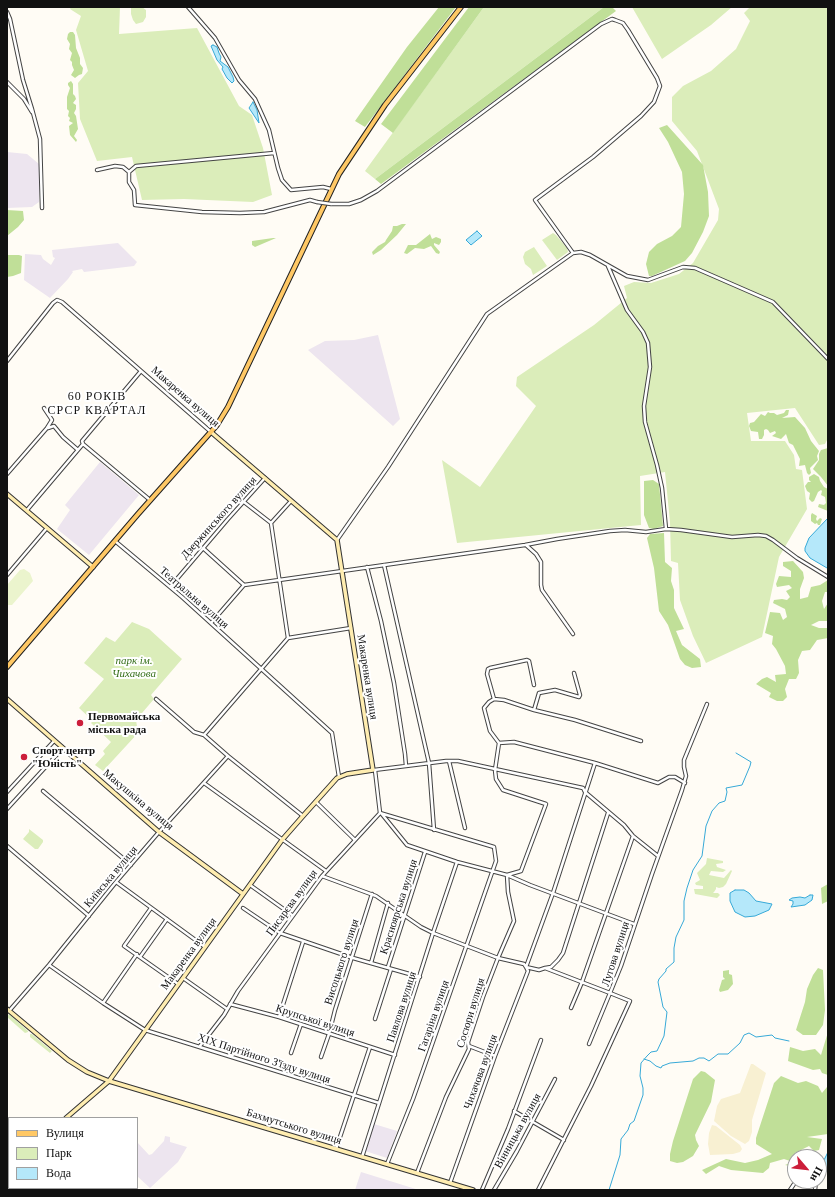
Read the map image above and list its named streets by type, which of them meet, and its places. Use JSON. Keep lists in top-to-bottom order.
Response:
{
  "streets": {
    "street": [
      "Макаренка вулиця",
      "Дзержинського вулиця",
      "Театральна вулиця",
      "Макушкіна вулиця",
      "Київська вулиця",
      "Писарєва вулиця",
      "Красноярська вулиця",
      "Лугова вулиця",
      "Висоцького вулиця",
      "Павлова вулиця",
      "Сосюри вулиця",
      "Гагаріна вулиця",
      "Крупської вулиця",
      "XIX Партійного З'їзду вулиця",
      "Чихачова вулиця",
      "Бахмутського вулиця",
      "Вінницька вулиця"
    ]
  },
  "crossings": [
    ["Макаренка вулиця", "Дзержинського вулиця"],
    ["Макаренка вулиця", "Театральна вулиця"],
    ["Макаренка вулиця", "Макушкіна вулиця"],
    ["Макаренка вулиця", "XIX Партійного З'їзду вулиця"],
    ["Макаренка вулиця", "Бахмутського вулиця"],
    ["Дзержинського вулиця", "Театральна вулиця"],
    ["Макушкіна вулиця", "Київська вулиця"],
    ["Київська вулиця", "XIX Партійного З'їзду вулиця"],
    ["Київська вулиця", "Бахмутського вулиця"],
    ["Писарєва вулиця", "Крупської вулиця"],
    ["Писарєва вулиця", "XIX Партійного З'їзду вулиця"],
    ["Висоцького вулиця", "Крупської вулиця"],
    ["Павлова вулиця", "Крупської вулиця"],
    ["Павлова вулиця", "XIX Партійного З'їзду вулиця"],
    ["Павлова вулиця", "Бахмутського вулиця"],
    ["Сосюри вулиця", "Бахмутського вулиця"],
    ["Гагаріна вулиця", "Бахмутського вулиця"],
    ["Чихачова вулиця", "Бахмутського вулиця"]
  ],
  "districts": ["60 РОКІВ СРСР КВАРТАЛ"],
  "parks": ["парк ім. Чихачова"],
  "places": ["Первомайська міська рада", "Спорт центр \"Юність\""],
  "legend": ["Вулиця", "Парк", "Вода"],
  "north": "bottom right"
}
